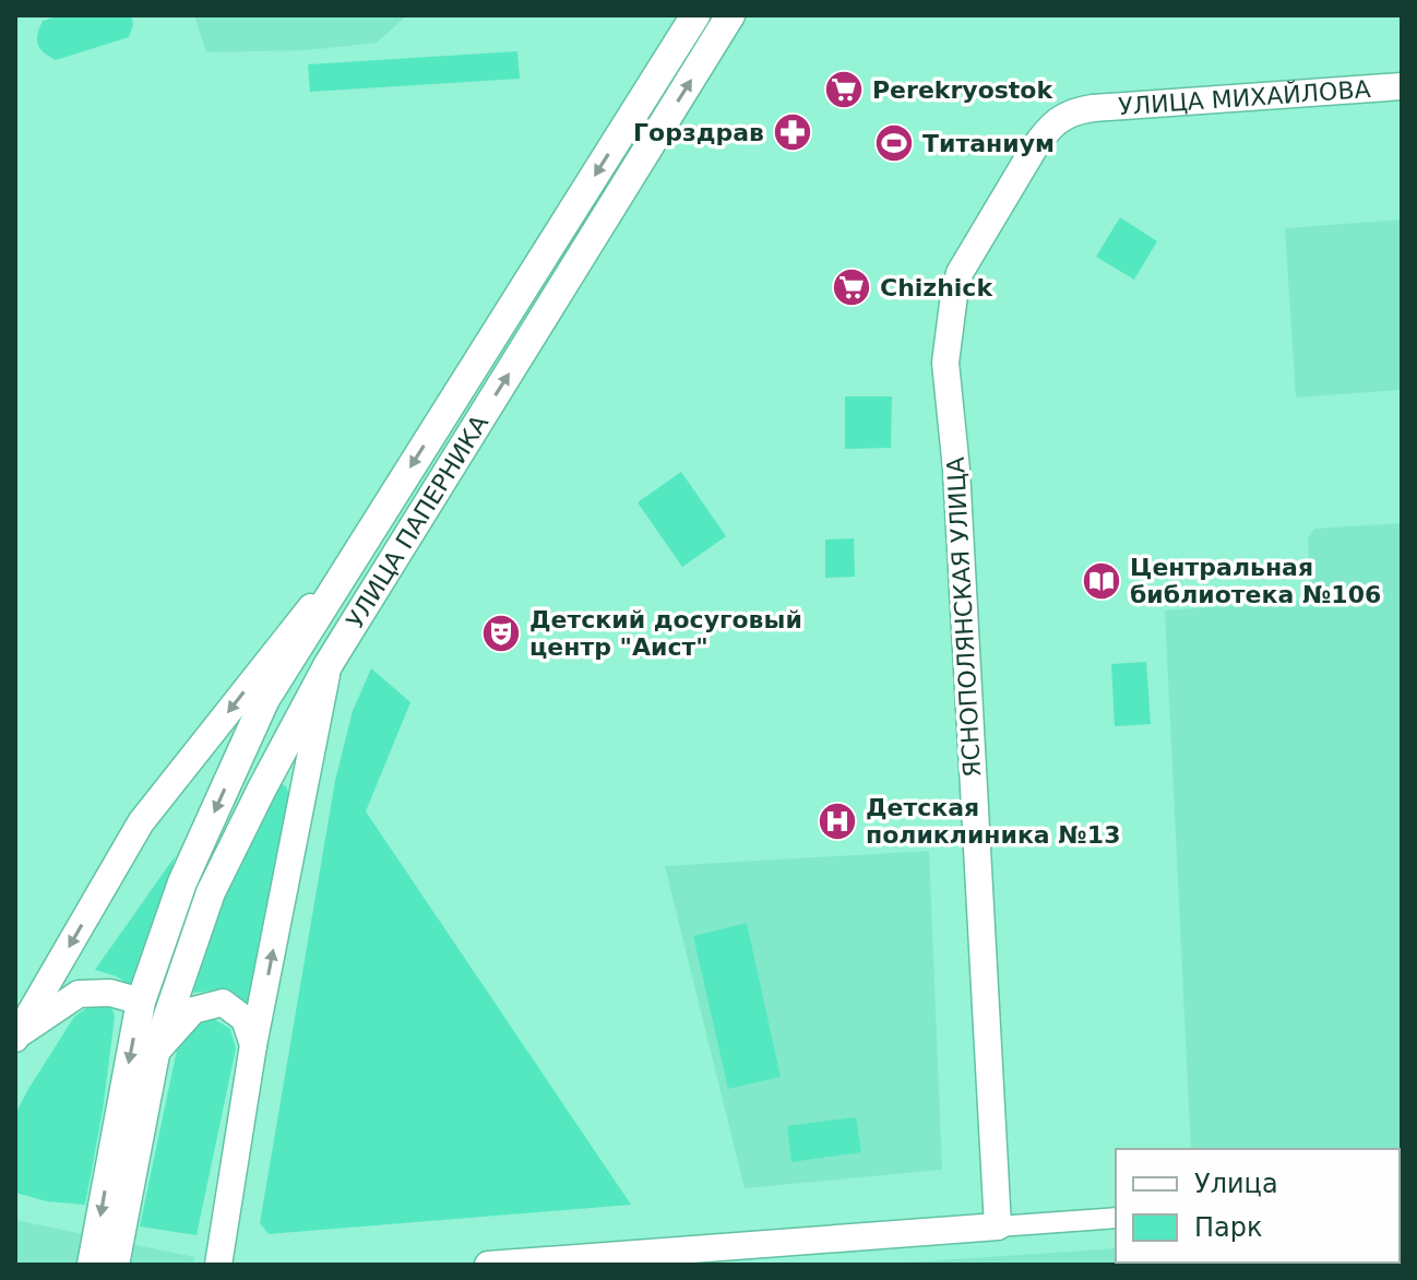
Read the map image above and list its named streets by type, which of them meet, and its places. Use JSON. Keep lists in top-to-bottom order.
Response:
{
  "streets": {
    "main road": ["УЛИЦА ПАПЕРНИКА"],
    "street": ["УЛИЦА МИХАЙЛОВА", "ЯСНОПОЛЯНСКАЯ УЛИЦА"]
  },
  "crossings": [
    ["УЛИЦА МИХАЙЛОВА", "ЯСНОПОЛЯНСКАЯ УЛИЦА"]
  ],
  "places": {
    "supermarket": ["Perekryostok", "Chizhick"],
    "pharmacy": ["Горздрав"],
    "sports": ["Титаниум"],
    "library": ["Центральная библиотека №106"],
    "theatre": ["Детский досуговый центр \"Аист\""],
    "hospital": ["Детская поликлиника №13"]
  },
  "legend": ["Улица", "Парк"]
}
